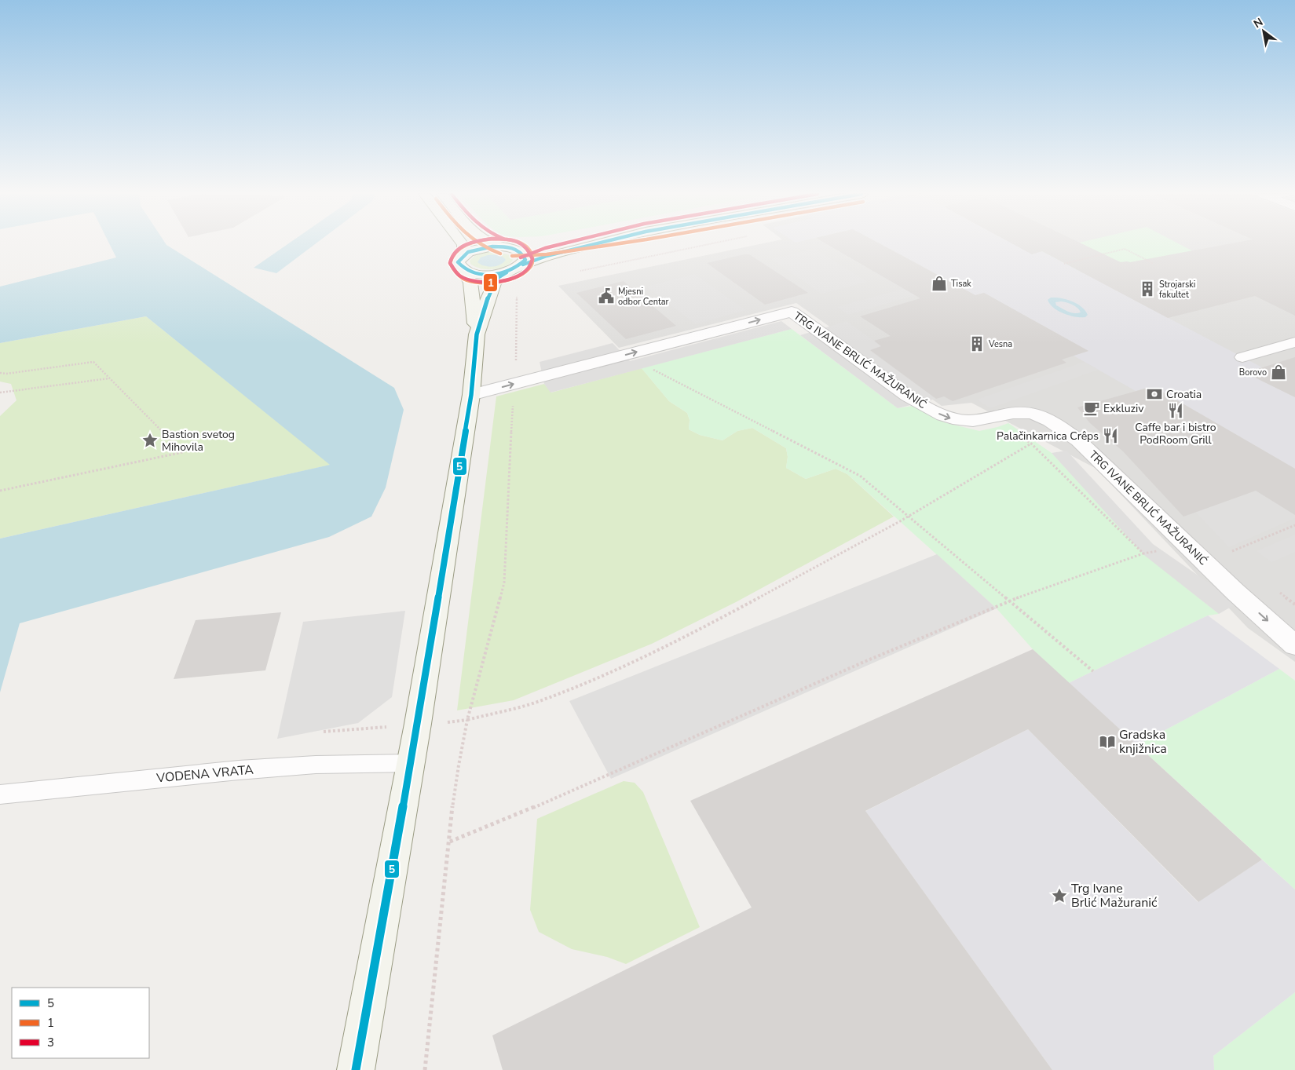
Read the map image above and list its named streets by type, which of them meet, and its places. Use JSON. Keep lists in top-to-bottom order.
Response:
{
  "streets": {
    "street": ["TRG IVANE BRLIĆ MAŽURANIĆ"],
    "lane": ["VODENA VRATA"]
  },
  "one_way": ["TRG IVANE BRLIĆ MAŽURANIĆ"],
  "places": {
    "shop": ["Tisak", "Borovo"],
    "building": ["Strojarski fakultet", "Vesna"],
    "public building": ["Mjesni odbor Centar"],
    "bank": ["Croatia"],
    "cafe": ["Exkluziv"],
    "restaurant": ["Caffe bar i bistro PodRoom Grill", "Palačinkarnica Crêps"],
    "place": ["Bastion svetog Mihovila", "Trg Ivane Brlić Mažuranić"],
    "library": ["Gradska knjižnica"]
  },
  "lines": ["transit line 5", "transit line 1", "transit line 3"],
  "legend": ["5", "1", "3"],
  "north": "top left"
}
